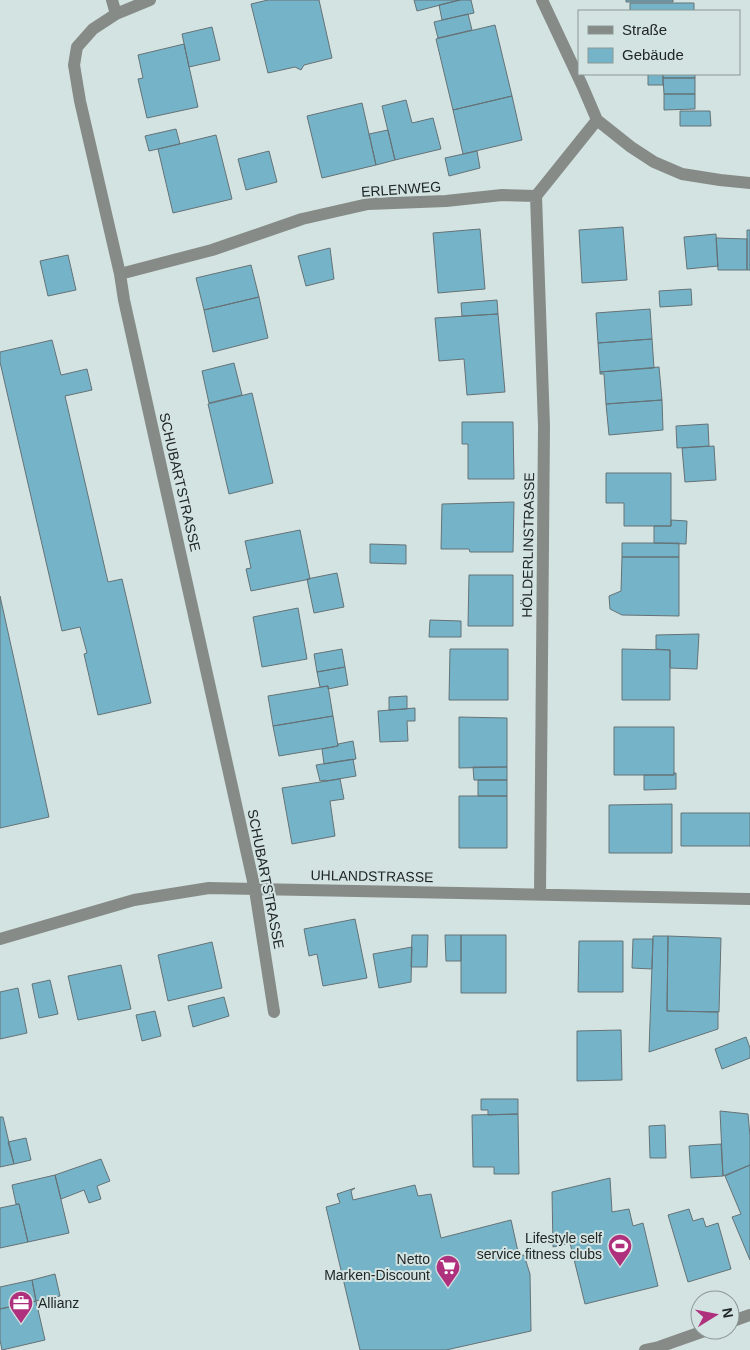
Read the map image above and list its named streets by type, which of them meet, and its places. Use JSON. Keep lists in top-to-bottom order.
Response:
{
  "streets": {
    "street": [
      "ERLENWEG",
      "SCHUBARTSTRASSE",
      "HÖLDERLINSTRASSE",
      "UHLANDSTRASSE"
    ]
  },
  "crossings": [
    ["ERLENWEG", "SCHUBARTSTRASSE"],
    ["ERLENWEG", "HÖLDERLINSTRASSE"],
    ["SCHUBARTSTRASSE", "UHLANDSTRASSE"],
    ["HÖLDERLINSTRASSE", "UHLANDSTRASSE"]
  ],
  "places": {
    "sports": ["Lifestyle self service fitness clubs"],
    "supermarket": ["Netto Marken-Discount"],
    "office": ["Allianz"]
  },
  "legend": ["Straße", "Gebäude"],
  "north": "right"
}
